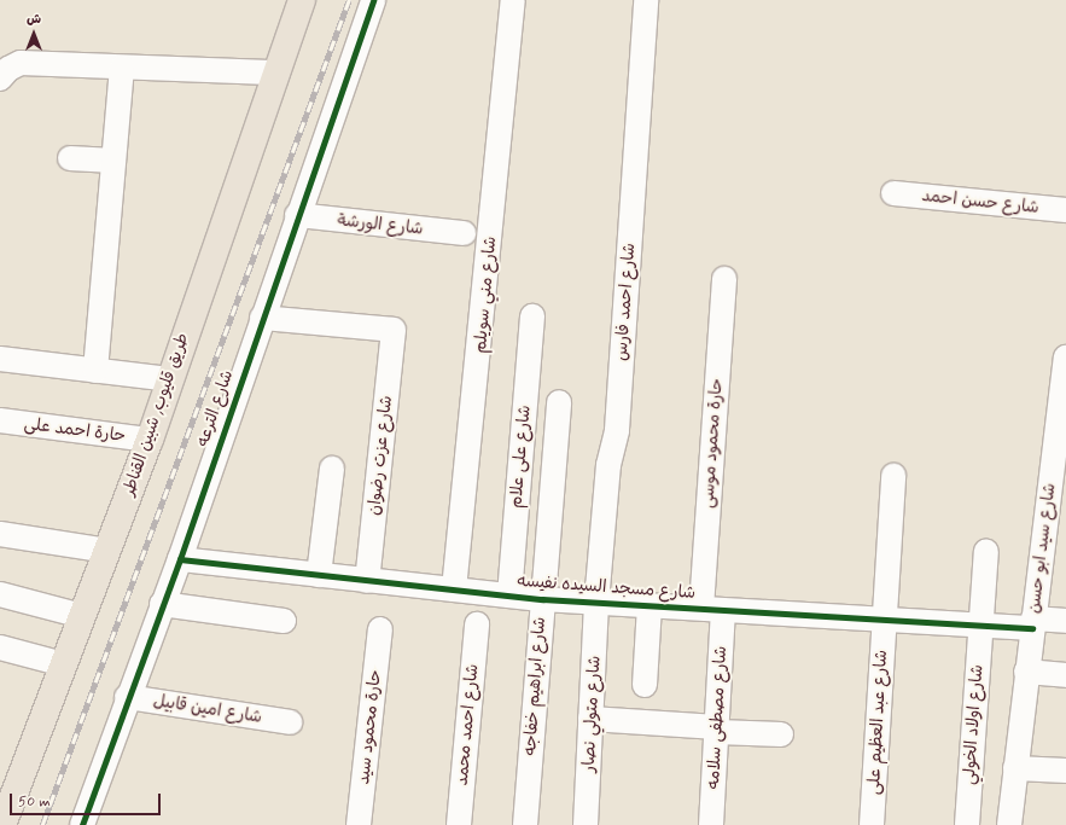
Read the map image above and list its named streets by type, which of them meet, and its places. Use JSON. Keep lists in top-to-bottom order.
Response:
{
  "streets": {
    "main road": ["طريق قليوب, شبين القناطر"],
    "street": [
      "شارع حسن احمد",
      "شارع الورشة",
      "شارع مني سويلم",
      "شارع احمد فارس",
      "شارع الترعه",
      "حارة احمد على",
      "حارة محمود موسى",
      "شارع عزت رضوان",
      "شارع على علام",
      "شارع سيد ابو حسن",
      "شارع مسجد السيده نفيسه",
      "شارع ابراهيم خفاجه",
      "شارع امين قابيل",
      "شارع متولي نصار",
      "شارع مصطفى سلامه",
      "شارع عبد العظيم على",
      "شارع احمد محمد",
      "شارع اولاد الخولي",
      "حارة محمود سيد"
    ]
  },
  "crossings": [
    ["شارع الورشة", "شارع الترعه"],
    ["شارع مني سويلم", "شارع مسجد السيده نفيسه"],
    ["شارع احمد فارس", "شارع مسجد السيده نفيسه"],
    ["شارع احمد فارس", "شارع متولي نصار"],
    ["شارع الترعه", "شارع عزت رضوان"],
    ["شارع الترعه", "شارع مسجد السيده نفيسه"],
    ["شارع الترعه", "شارع امين قابيل"],
    ["طريق قليوب, شبين القناطر", "حارة احمد على"],
    ["حارة محمود موسى", "شارع مسجد السيده نفيسه"],
    ["حارة محمود موسى", "شارع مصطفى سلامه"],
    ["شارع عزت رضوان", "شارع مسجد السيده نفيسه"],
    ["شارع على علام", "شارع مسجد السيده نفيسه"],
    ["شارع سيد ابو حسن", "شارع مسجد السيده نفيسه"],
    ["شارع مسجد السيده نفيسه", "شارع ابراهيم خفاجه"],
    ["شارع مسجد السيده نفيسه", "شارع متولي نصار"],
    ["شارع مسجد السيده نفيسه", "شارع مصطفى سلامه"],
    ["شارع مسجد السيده نفيسه", "شارع عبد العظيم على"],
    ["شارع مسجد السيده نفيسه", "شارع اولاد الخولي"]
  ],
  "scale_bar": "50 m",
  "north": "top"
}
